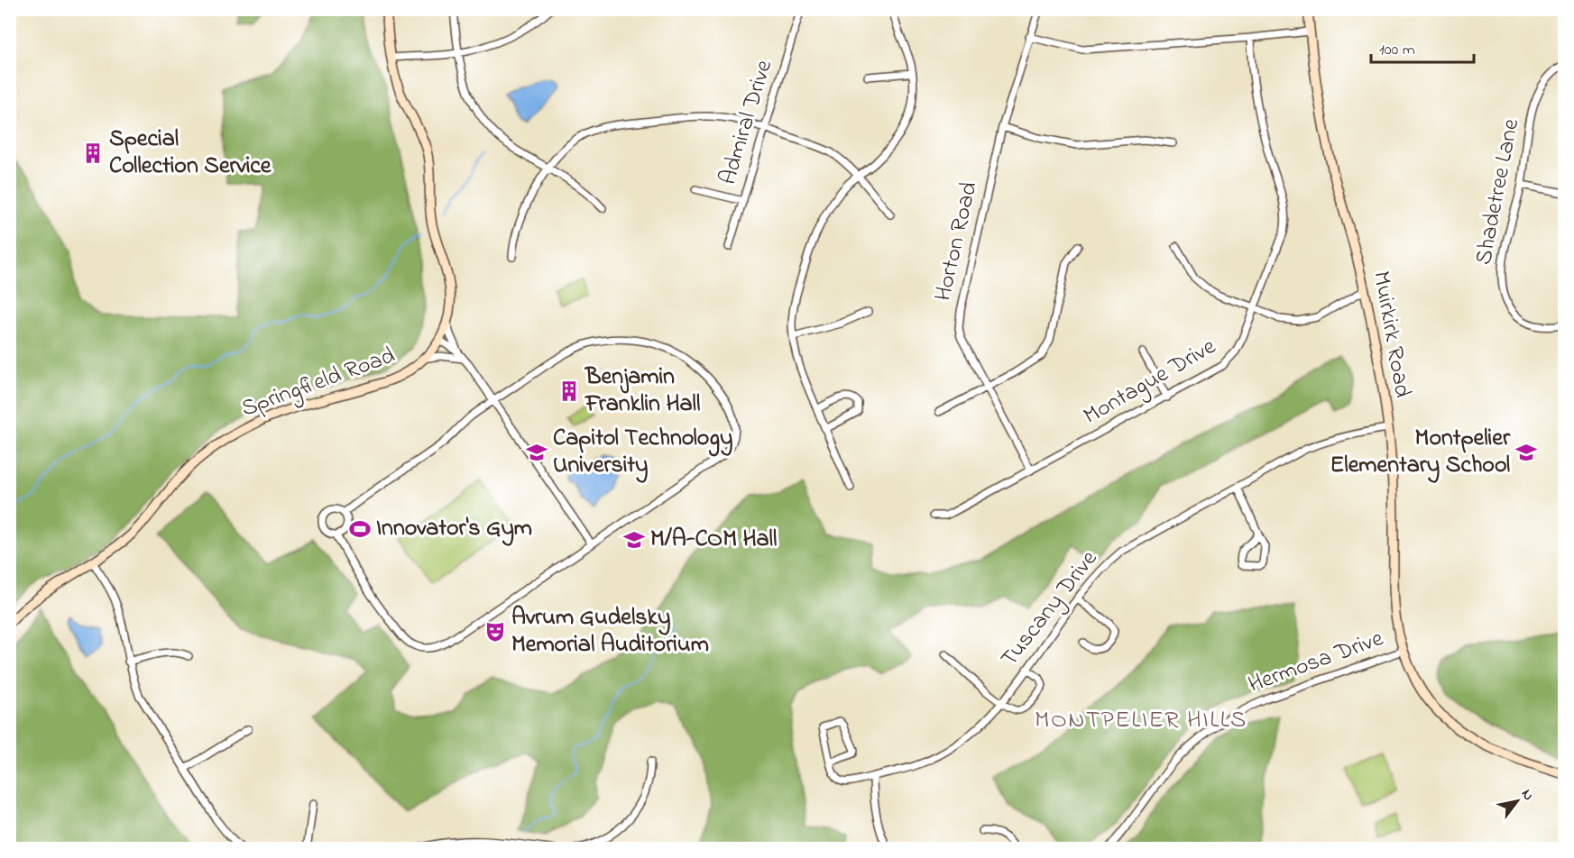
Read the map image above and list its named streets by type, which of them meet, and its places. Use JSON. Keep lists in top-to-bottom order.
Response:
{
  "streets": {
    "street": [
      "Admiral Drive",
      "Shadetree Lane",
      "Horton Road",
      "Muirkirk Road",
      "Montague Drive",
      "Springfield Road",
      "Tuscany Drive",
      "Hermosa Drive"
    ]
  },
  "crossings": [
    ["Horton Road", "Montague Drive"],
    ["Muirkirk Road", "Tuscany Drive"],
    ["Muirkirk Road", "Hermosa Drive"]
  ],
  "districts": ["MONTPELIER HILLS"],
  "places": {
    "building": ["Special Collection Service", "Benjamin Franklin Hall"],
    "school or university": ["Capitol Technology University", "Montpelier Elementary School", "M/A-COM Hall"],
    "sports": ["Innovator's Gym"],
    "theatre": ["Avrum Gudelsky Memorial Auditorium"]
  },
  "scale_bar": "100 m",
  "north": "top right"
}
